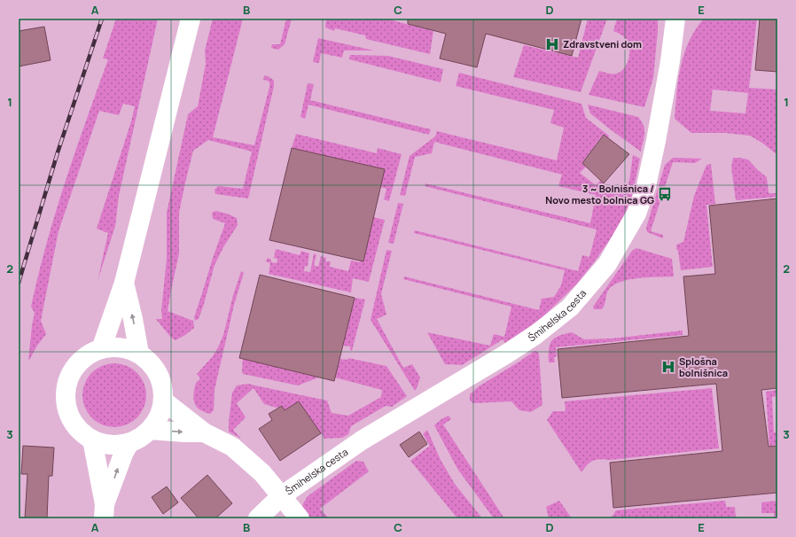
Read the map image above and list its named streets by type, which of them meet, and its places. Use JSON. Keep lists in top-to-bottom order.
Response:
{
  "streets": {
    "street": ["Šmihelska cesta"]
  },
  "places": {
    "hospital": ["Zdravstveni dom", "Splošna bolnišnica"],
    "bus stop": ["3 ~ Bolnišnica / Novo mesto bolnica GG"]
  },
  "grid": {
    "columns": [
      "A",
      "B",
      "C",
      "D",
      "E"
    ],
    "rows": ["1", "2", "3"]
  }
}
